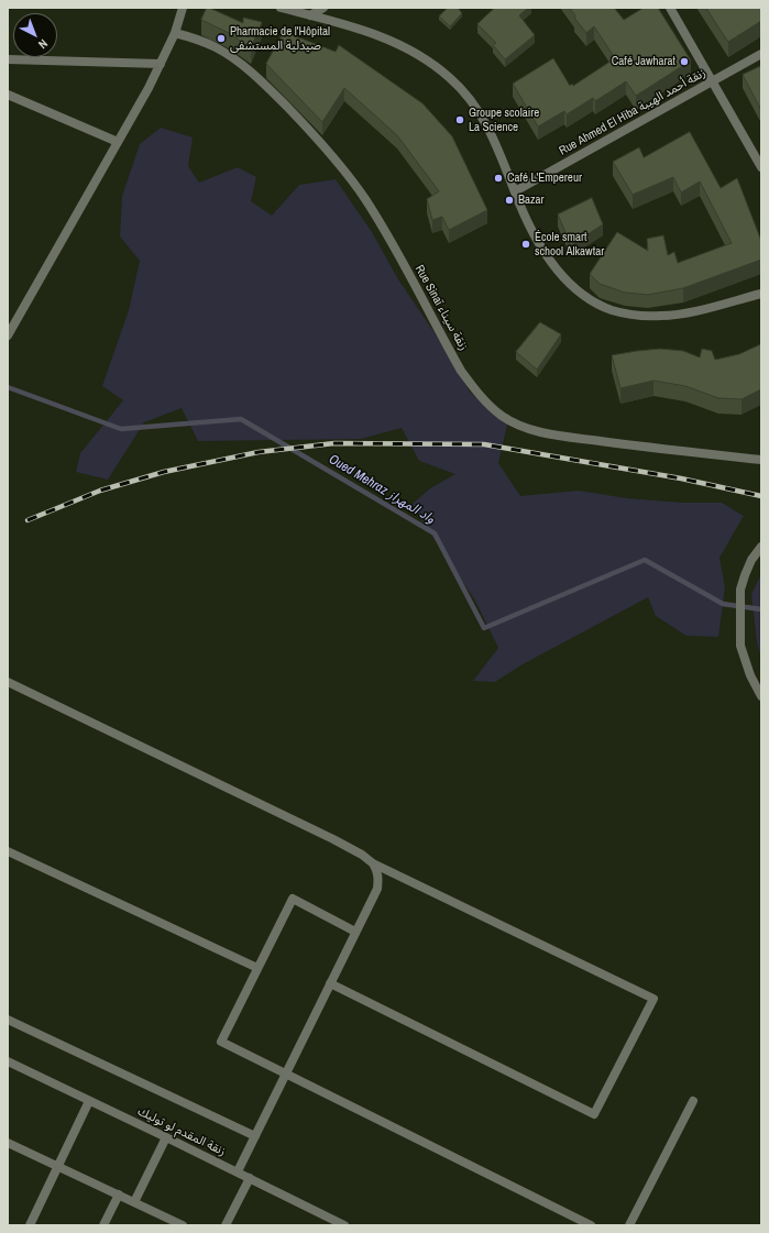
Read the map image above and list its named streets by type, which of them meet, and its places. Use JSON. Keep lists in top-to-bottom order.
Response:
{
  "streets": {
    "street": ["Rue Ahmed El Hiba زنقة أحمد الهيبة", "Rue Sinaï زنقة سيناء", "زنقة المقدم لو توليك"]
  },
  "water": ["Oued Mehraz واد المهراز"],
  "places": [
    "Pharmacie de l'Hôpital صيدلية المستشفى",
    "Café Jawharat",
    "Groupe scolaire La Science",
    "Café L'Empereur",
    "Bazar",
    "École smart school Alkawtar"
  ],
  "north": "bottom right"
}
